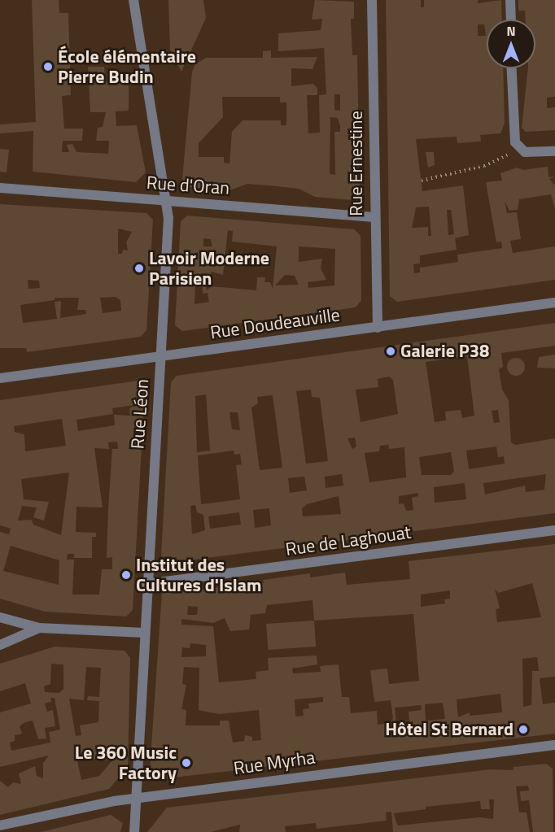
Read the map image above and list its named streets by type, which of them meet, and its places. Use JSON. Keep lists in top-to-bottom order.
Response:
{
  "streets": {
    "street": [
      "Rue Ernestine",
      "Rue d'Oran",
      "Rue Doudeauville",
      "Rue Léon",
      "Rue de Laghouat",
      "Rue Myrha"
    ]
  },
  "crossings": [
    ["Rue Ernestine", "Rue d'Oran"],
    ["Rue Ernestine", "Rue Doudeauville"],
    ["Rue d'Oran", "Rue Léon"],
    ["Rue Doudeauville", "Rue Léon"],
    ["Rue Léon", "Rue de Laghouat"],
    ["Rue Léon", "Rue Myrha"]
  ],
  "places": [
    "École élémentaire Pierre Budin",
    "Lavoir Moderne Parisien",
    "Galerie P38",
    "Institut des Cultures d'Islam",
    "Hôtel St Bernard",
    "Le 360 Music Factory"
  ],
  "north": "top"
}
